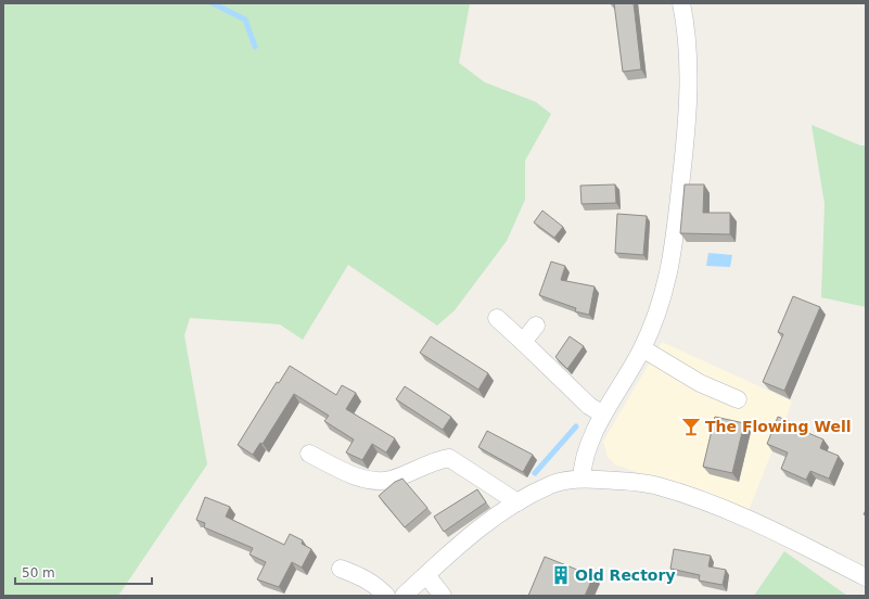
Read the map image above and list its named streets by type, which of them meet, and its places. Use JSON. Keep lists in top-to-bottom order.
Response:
{
  "places": {
    "bar": ["The Flowing Well"],
    "building": ["Old Rectory"]
  },
  "scale_bar": "50 m"
}
